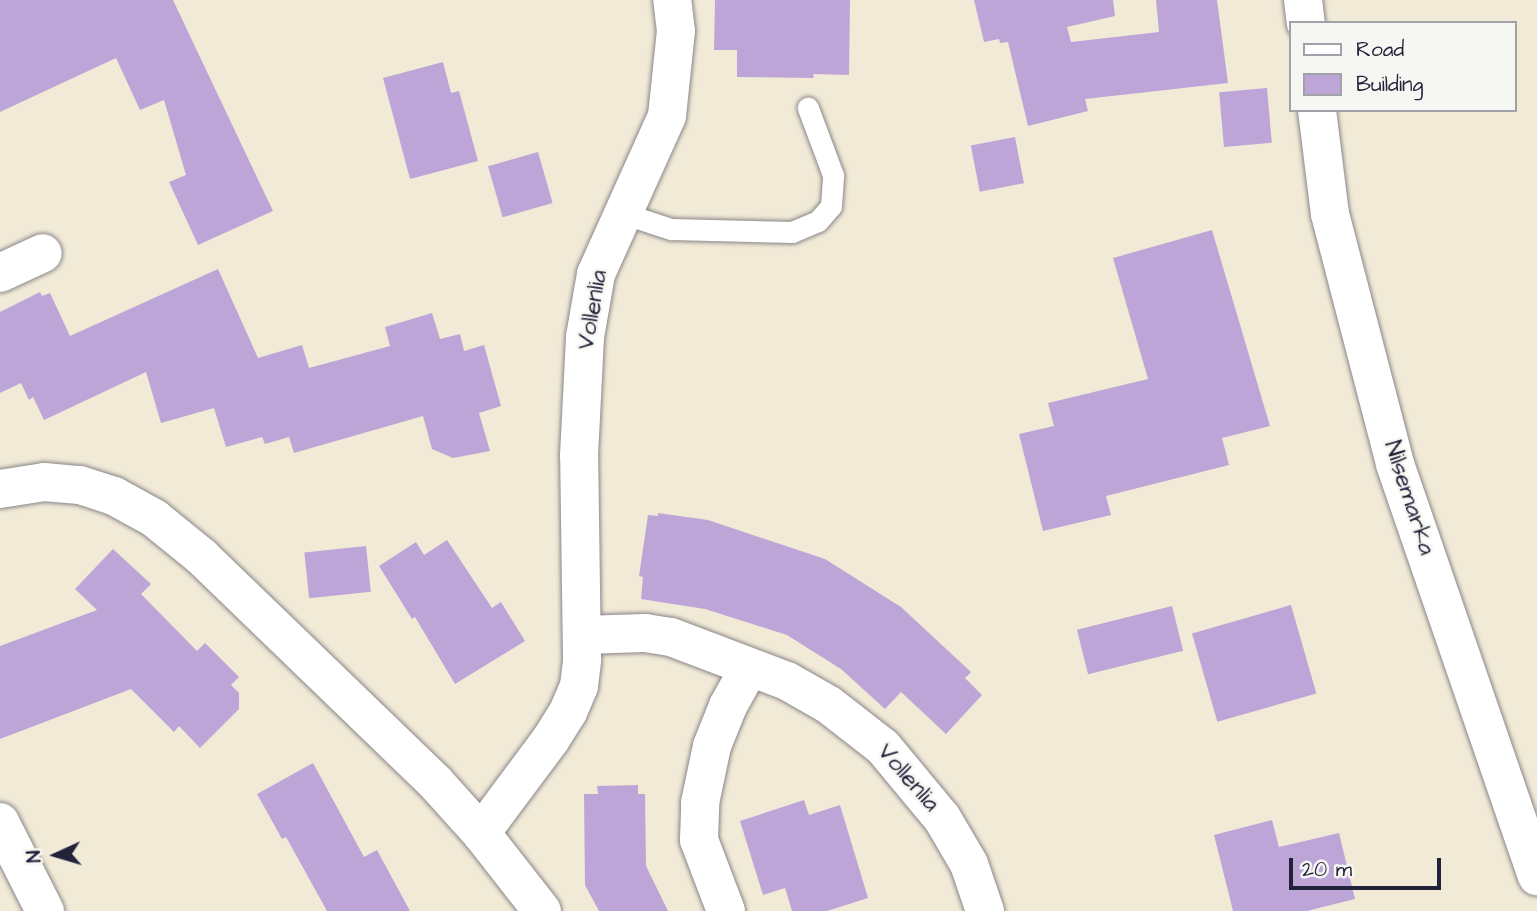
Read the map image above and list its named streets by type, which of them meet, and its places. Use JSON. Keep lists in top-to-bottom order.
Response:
{
  "streets": {
    "street": ["Vollenlia", "Nilsemarka"]
  },
  "legend": ["Road", "Building"],
  "scale_bar": "20 m",
  "north": "left"
}
